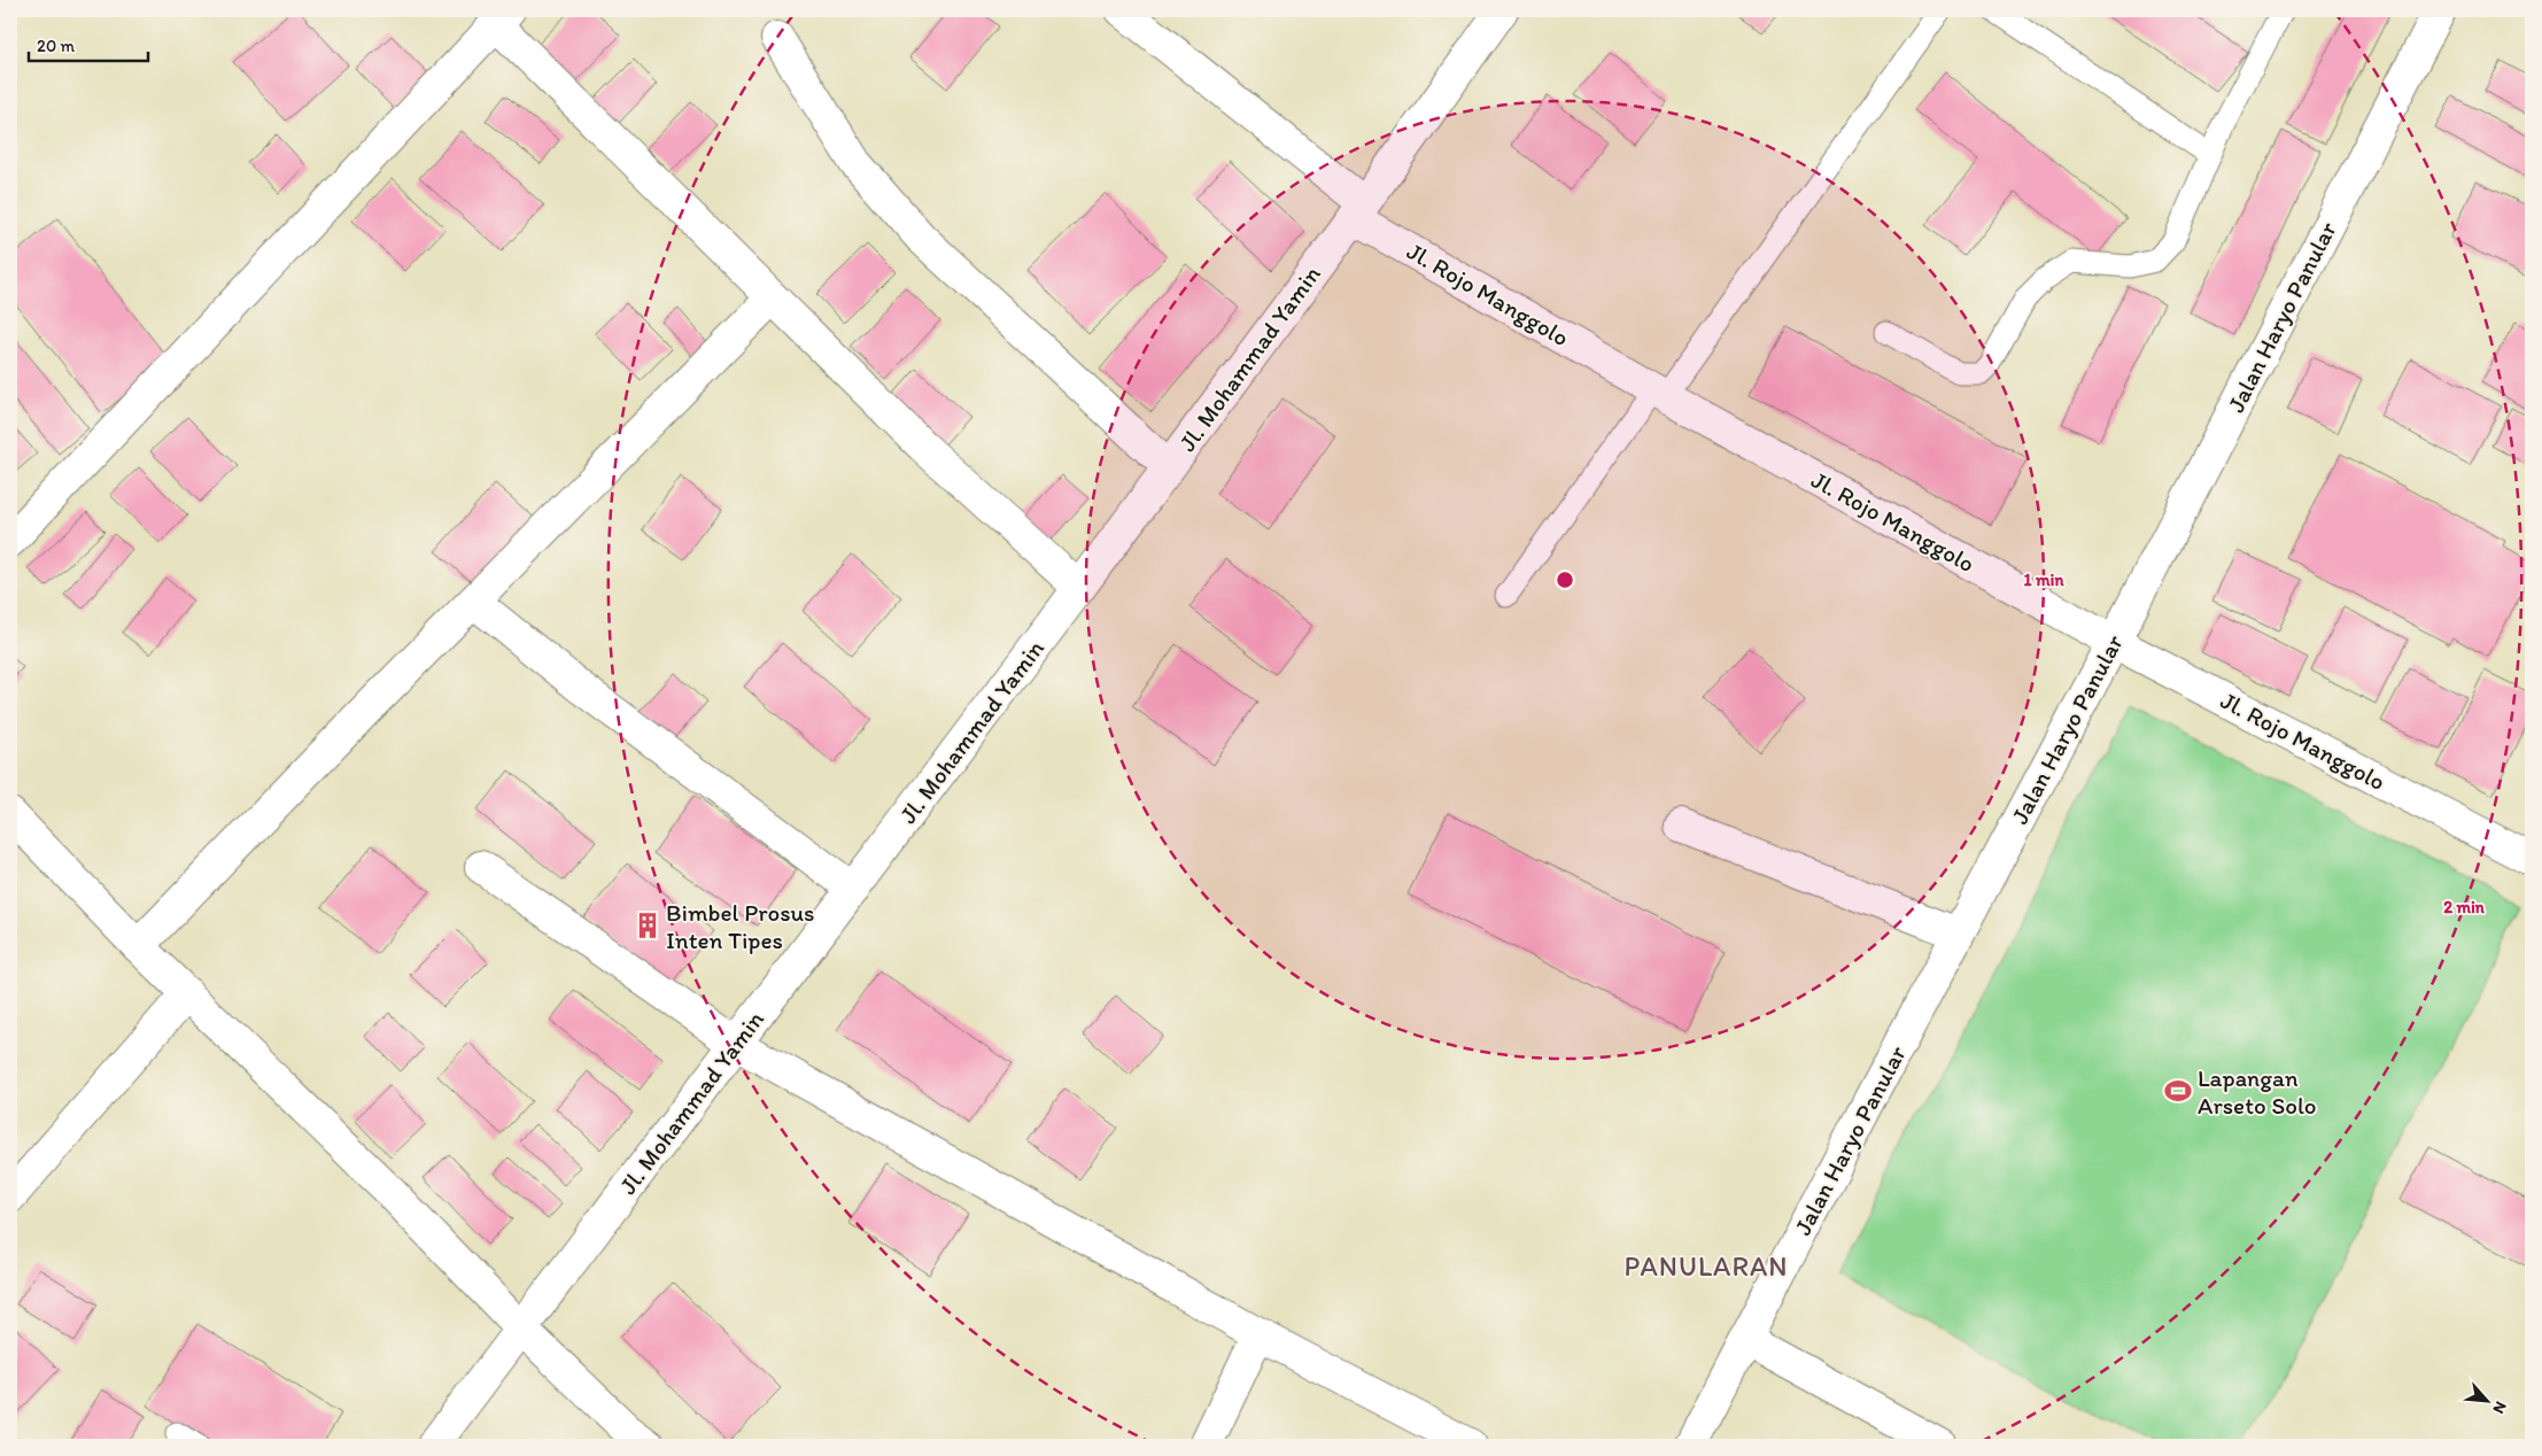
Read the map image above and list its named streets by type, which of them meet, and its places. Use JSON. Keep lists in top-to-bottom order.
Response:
{
  "streets": {
    "street": ["Jl. Rojo Manggolo", "Jalan Haryo Panular", "Jl. Mohammad Yamin"]
  },
  "crossings": [
    ["Jl. Rojo Manggolo", "Jalan Haryo Panular"],
    ["Jl. Rojo Manggolo", "Jl. Mohammad Yamin"]
  ],
  "districts": ["PANULARAN"],
  "places": {
    "building": ["Bimbel Prosus Inten Tipes"],
    "sports": ["Lapangan Arseto Solo"]
  },
  "scale_bar": "20 m",
  "north": "bottom right",
  "rings": ["1 min", "2 min"]
}
